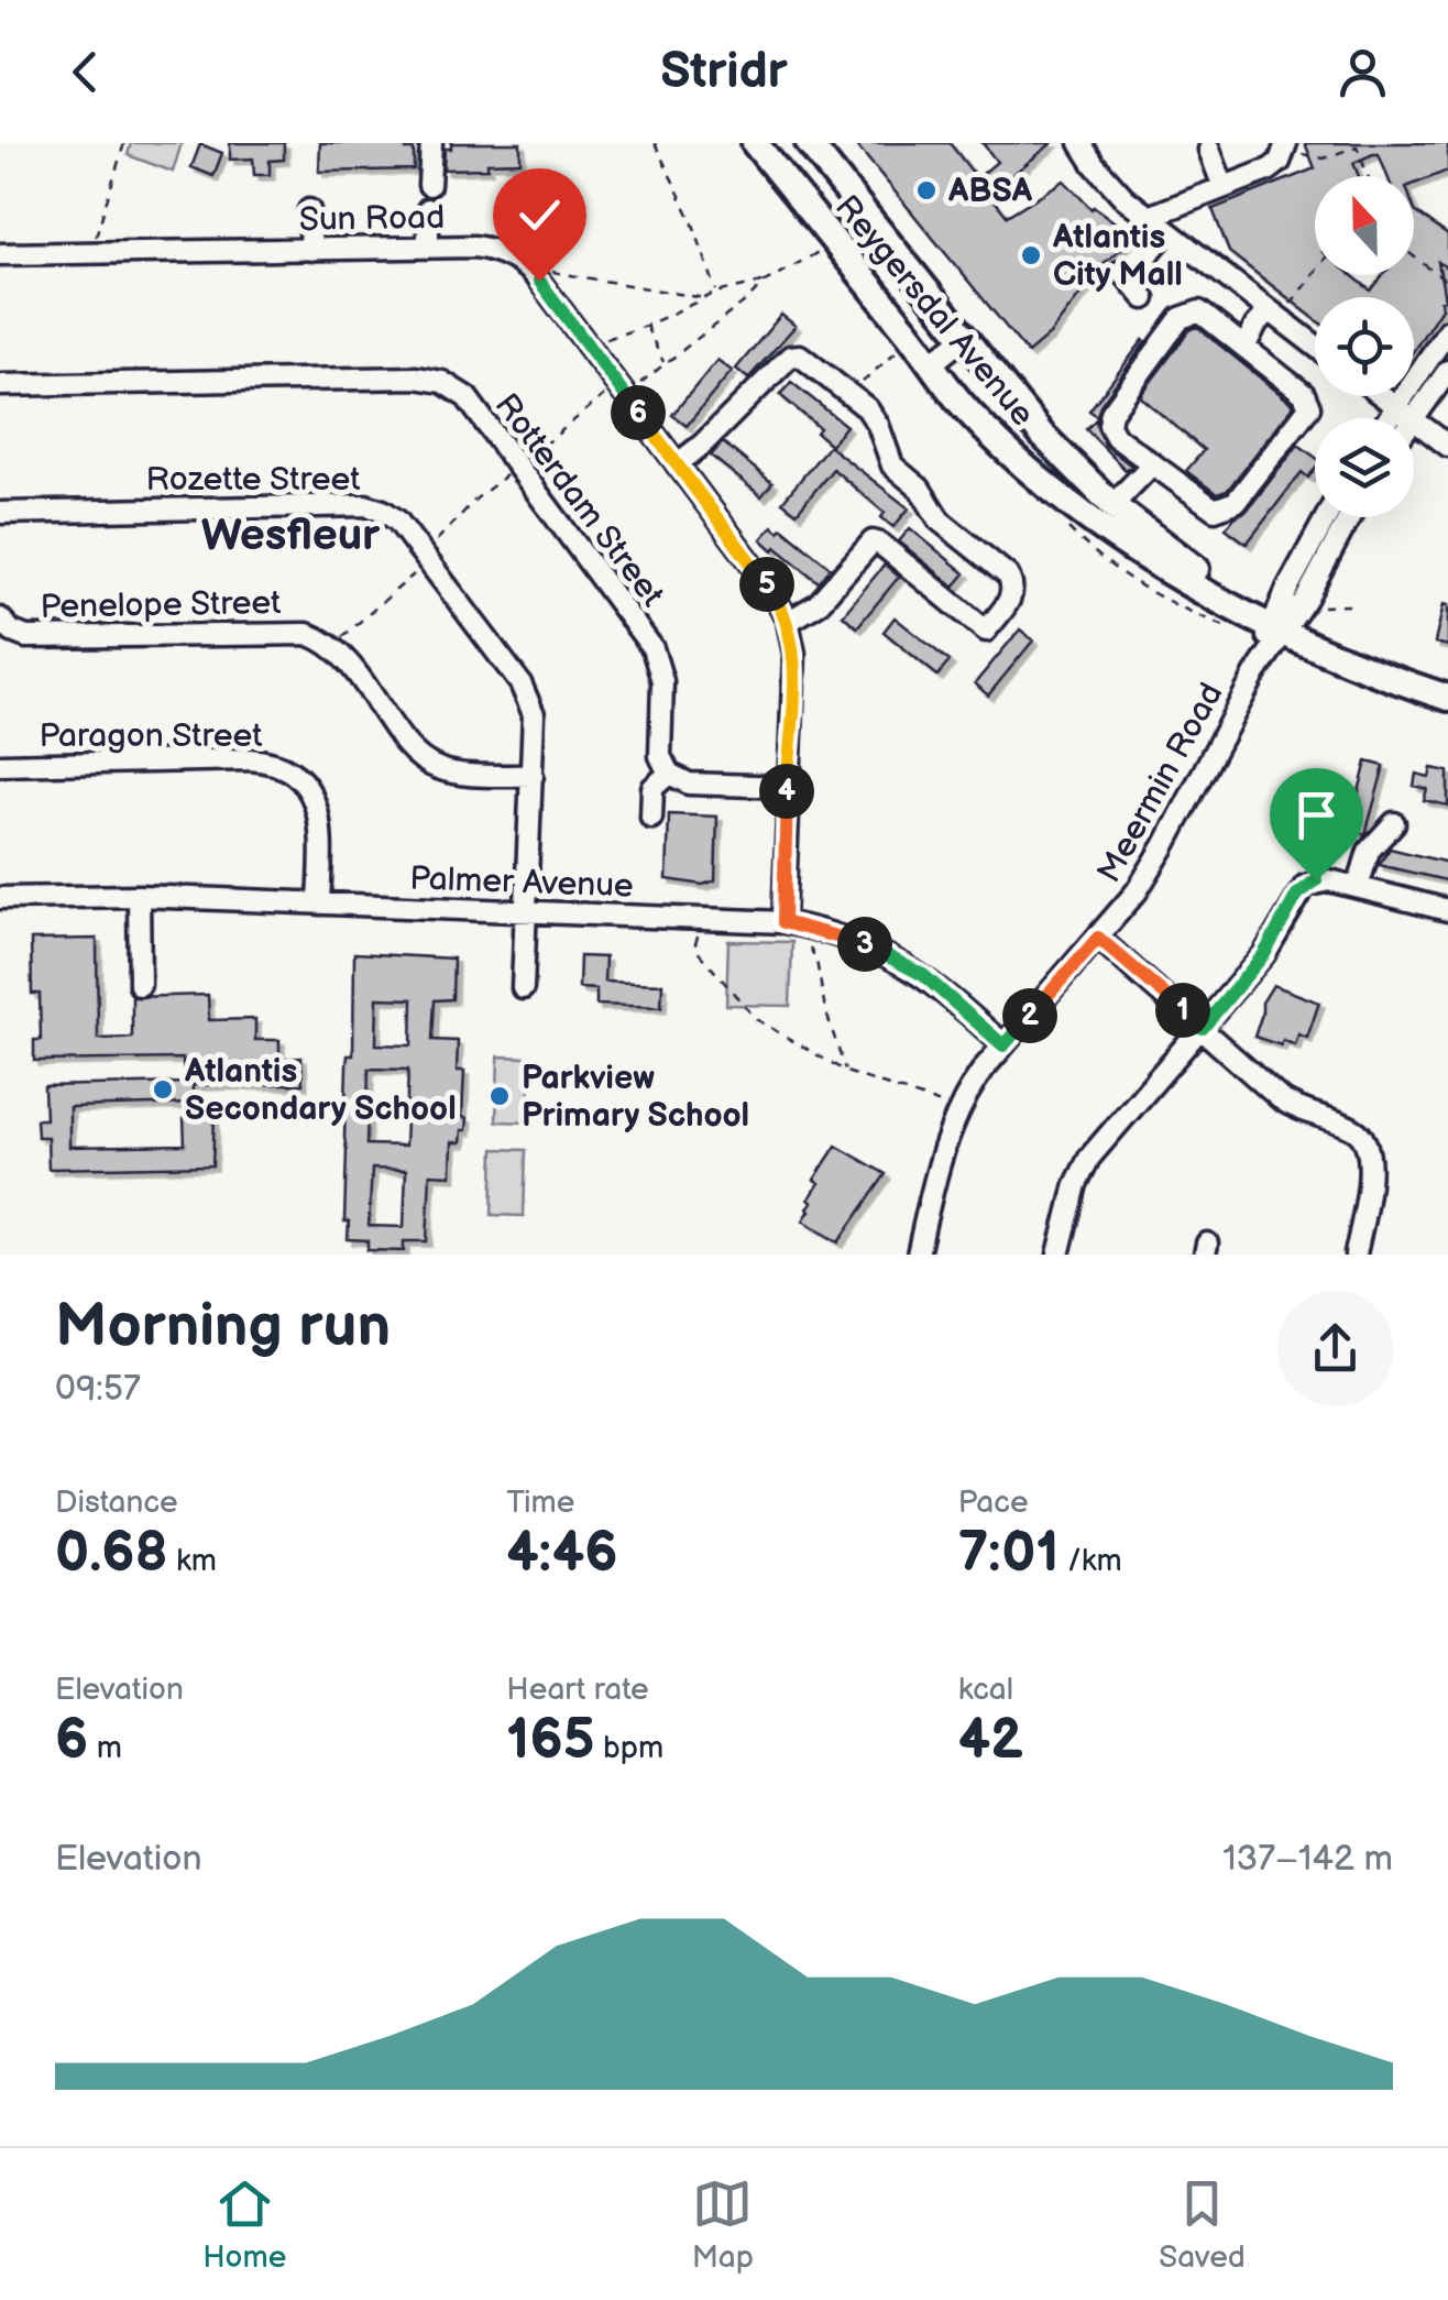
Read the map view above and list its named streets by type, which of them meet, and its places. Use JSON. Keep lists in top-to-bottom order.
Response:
{
  "streets": {
    "main road": ["Reygersdal Avenue"],
    "street": [
      "Sun Road",
      "Rozette Street",
      "Rotterdam Street",
      "Penelope Street",
      "Paragon Street",
      "Meermin Road",
      "Palmer Avenue"
    ]
  },
  "crossings": [
    ["Reygersdal Avenue", "Meermin Road"],
    ["Rozette Street", "Palmer Avenue"],
    ["Paragon Street", "Palmer Avenue"],
    ["Meermin Road", "Palmer Avenue"]
  ],
  "districts": ["Wesfleur"],
  "places": [
    "ABSA",
    "Atlantis City Mall",
    "Atlantis Secondary School",
    "Parkview Primary School"
  ],
  "north": "top",
  "page": {
    "header": "Stridr",
    "pins": [
      "6",
      "5",
      "4",
      "3",
      "1",
      "2"
    ],
    "heading": ["Morning run", "09:57"],
    "stats": [
      ["Distance", "0.68 km"],
      ["Time", "4:46"],
      ["Pace", "7:01 /km"],
      ["Elevation", "6 m"],
      ["Heart rate", "165 bpm"],
      ["kcal", "42"]
    ],
    "chart": ["Elevation", "137–142 m"],
    "tabs": ["Home", "Map", "Saved"]
  }
}
